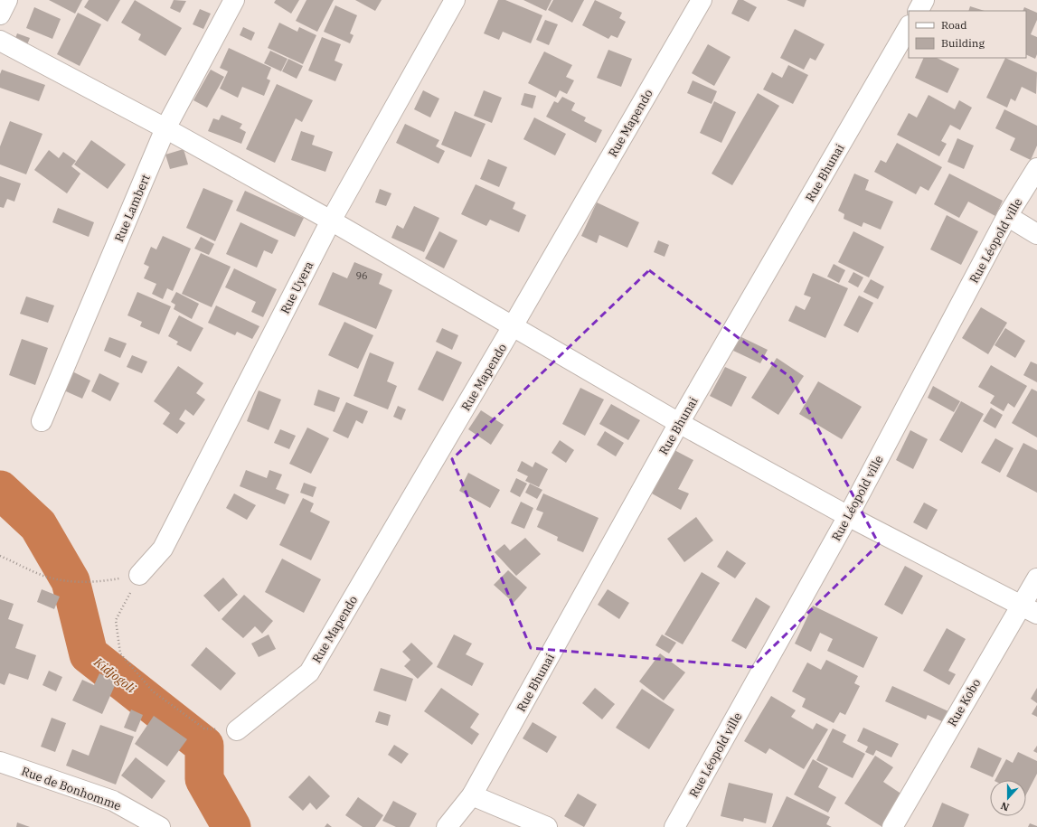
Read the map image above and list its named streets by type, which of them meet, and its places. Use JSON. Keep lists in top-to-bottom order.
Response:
{
  "streets": {
    "street": [
      "Rue Mapendo",
      "Rue Bhunai",
      "Rue Lambert",
      "Rue Léopold ville",
      "Rue Uyera",
      "Rue Kobo",
      "Rue de Bonhomme"
    ]
  },
  "water": ["Kidjogoli"],
  "house_numbers": ["96"],
  "legend": ["Road", "Building"],
  "north": "bottom"
}
